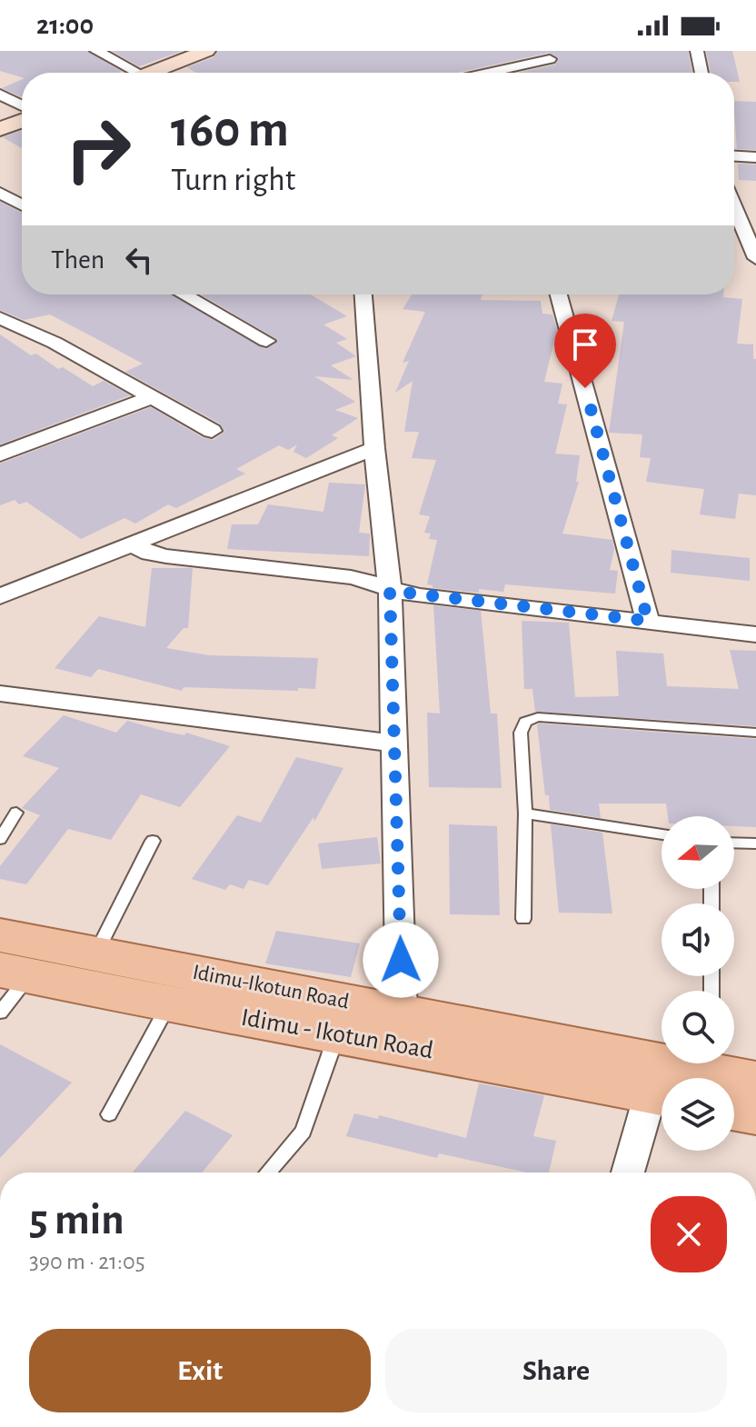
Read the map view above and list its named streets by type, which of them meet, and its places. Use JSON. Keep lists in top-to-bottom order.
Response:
{
  "streets": {
    "main road": ["Idimu-Ikotun Road", "Idimu - Ikotun Road"]
  },
  "north": "left",
  "page": {
    "status": "21:00",
    "turn": ["160 m", "Turn right"],
    "then": "Then",
    "heading": ["5 min", "390 m · 21:05"],
    "buttons": ["Exit", "Share"]
  }
}
